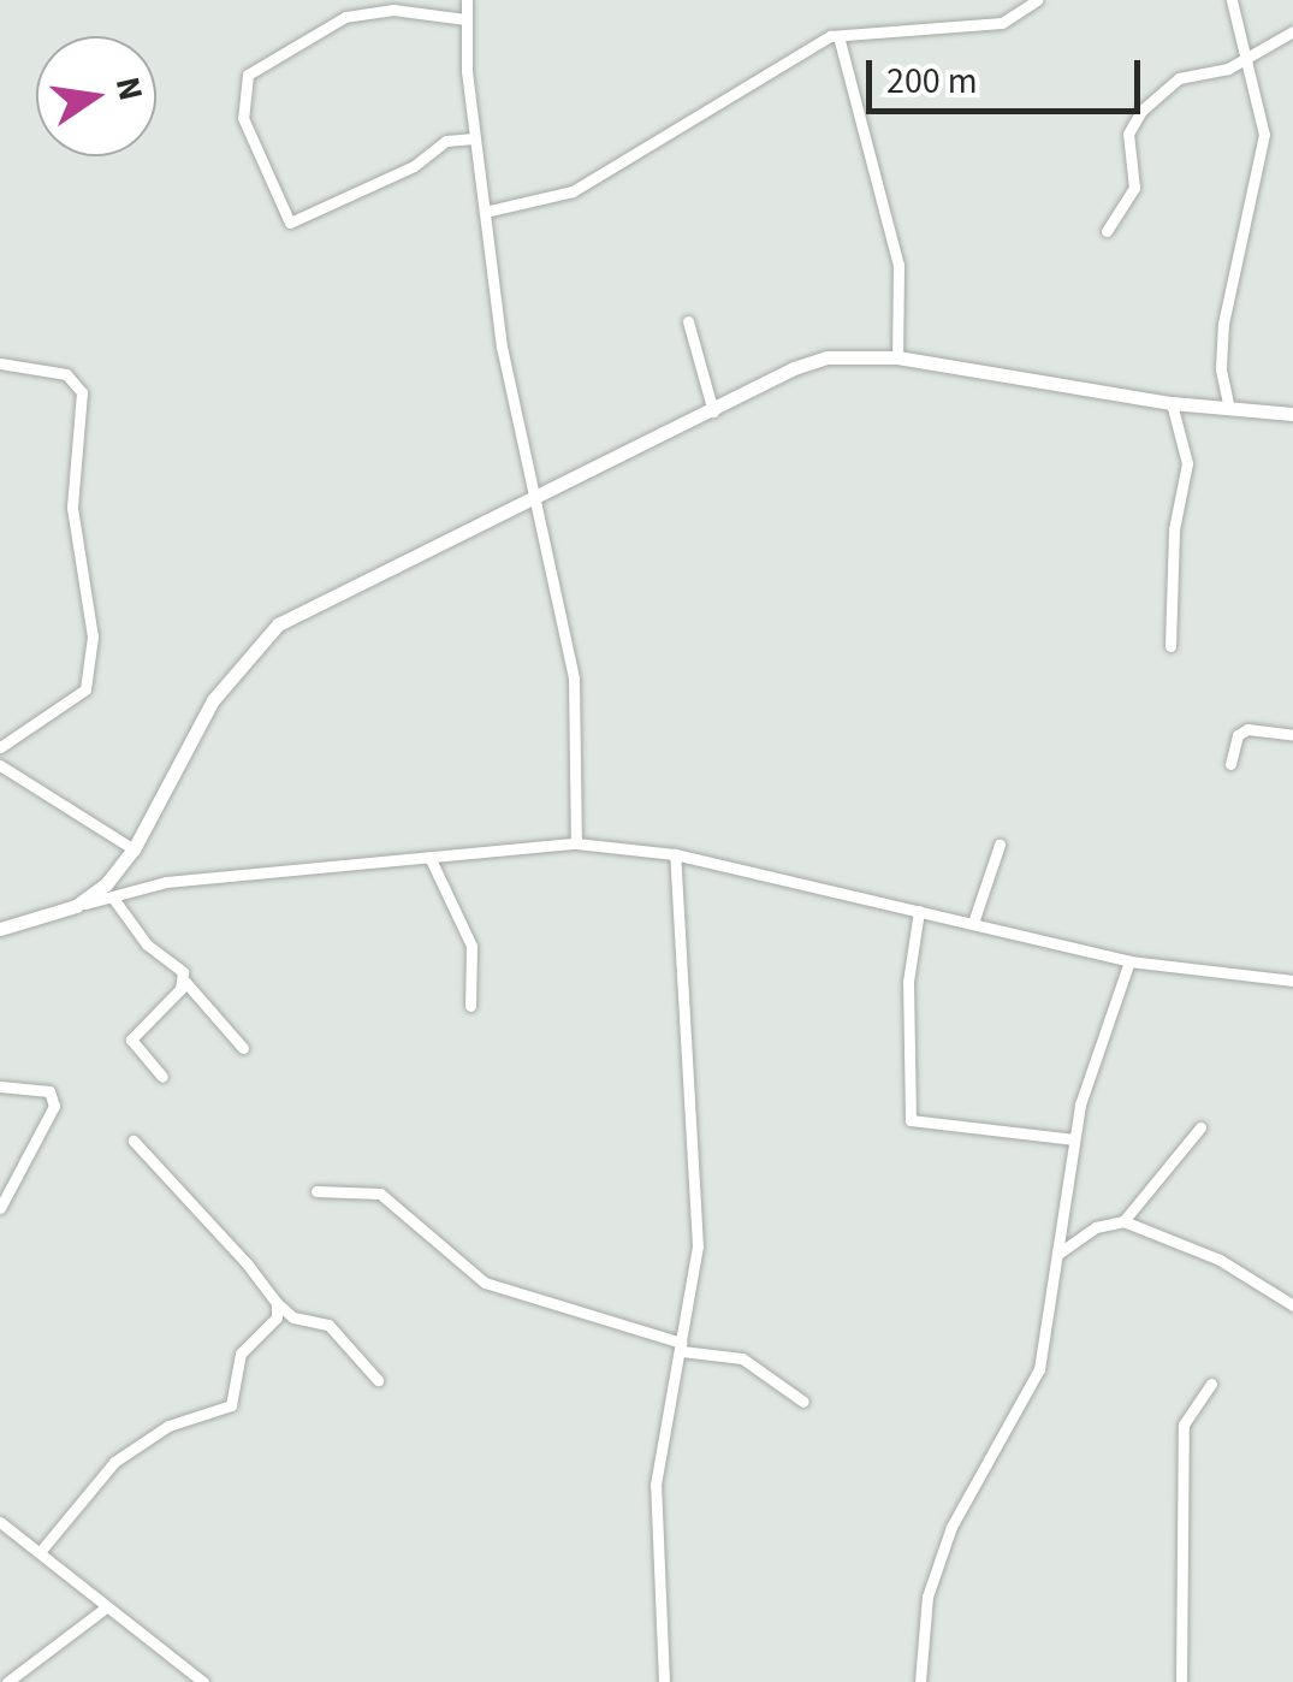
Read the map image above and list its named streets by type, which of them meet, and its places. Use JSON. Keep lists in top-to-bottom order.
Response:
{
  "scale_bar": "200 m",
  "north": "right"
}
